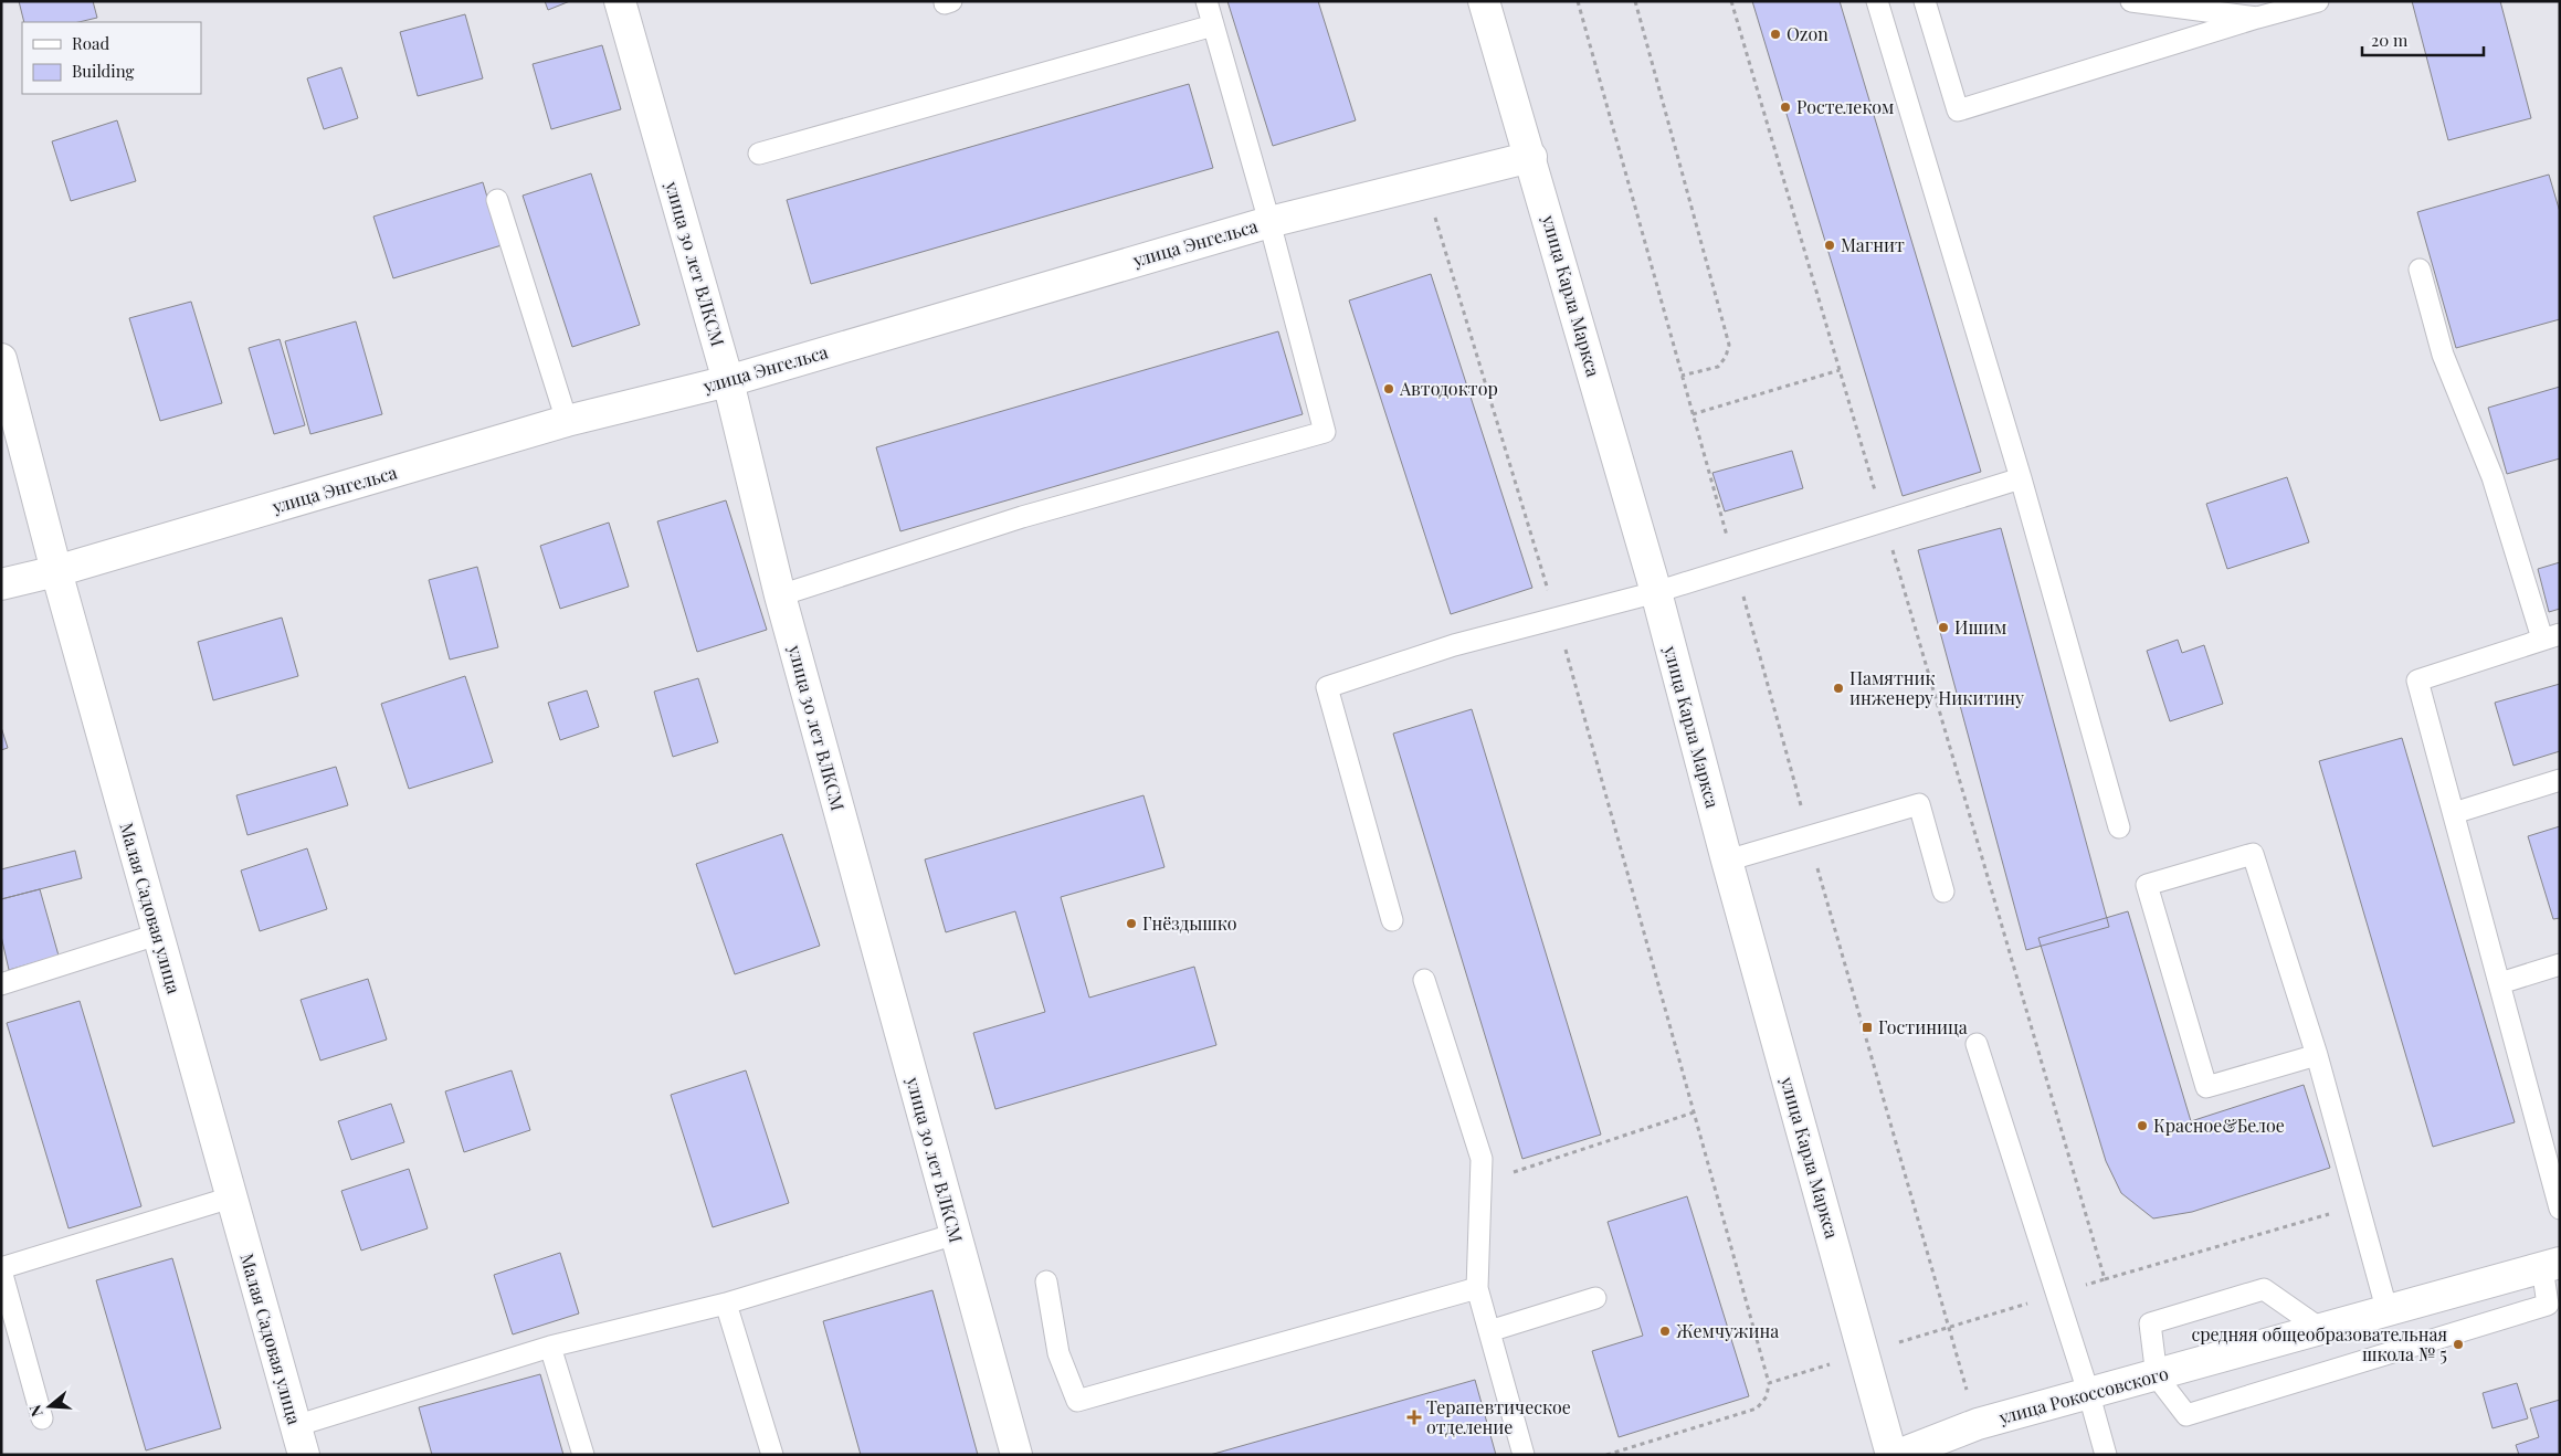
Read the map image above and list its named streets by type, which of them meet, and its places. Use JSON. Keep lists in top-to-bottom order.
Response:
{
  "streets": {
    "street": [
      "улица Энгельса",
      "улица 30 лет ВЛКСМ",
      "улица Карла Маркса",
      "Малая Садовая улица",
      "улица Рокоссовского"
    ]
  },
  "crossings": [
    ["улица Энгельса", "улица 30 лет ВЛКСМ"],
    ["улица Энгельса", "улица Карла Маркса"],
    ["улица Энгельса", "Малая Садовая улица"]
  ],
  "places": {
    "other": [
      "Ozon",
      "Ростелеком",
      "Магнит",
      "Автодоктор",
      "Ишим",
      "Памятник инженеру Никитину",
      "Гнёздышко",
      "Красное&Белое",
      "Жемчужина",
      "средняя общеобразовательная школа № 5"
    ],
    "transit": ["Гостиница"],
    "health": ["Терапевтическое отделение"]
  },
  "legend": ["Road", "Building"],
  "scale_bar": "20 m",
  "north": "left"
}
